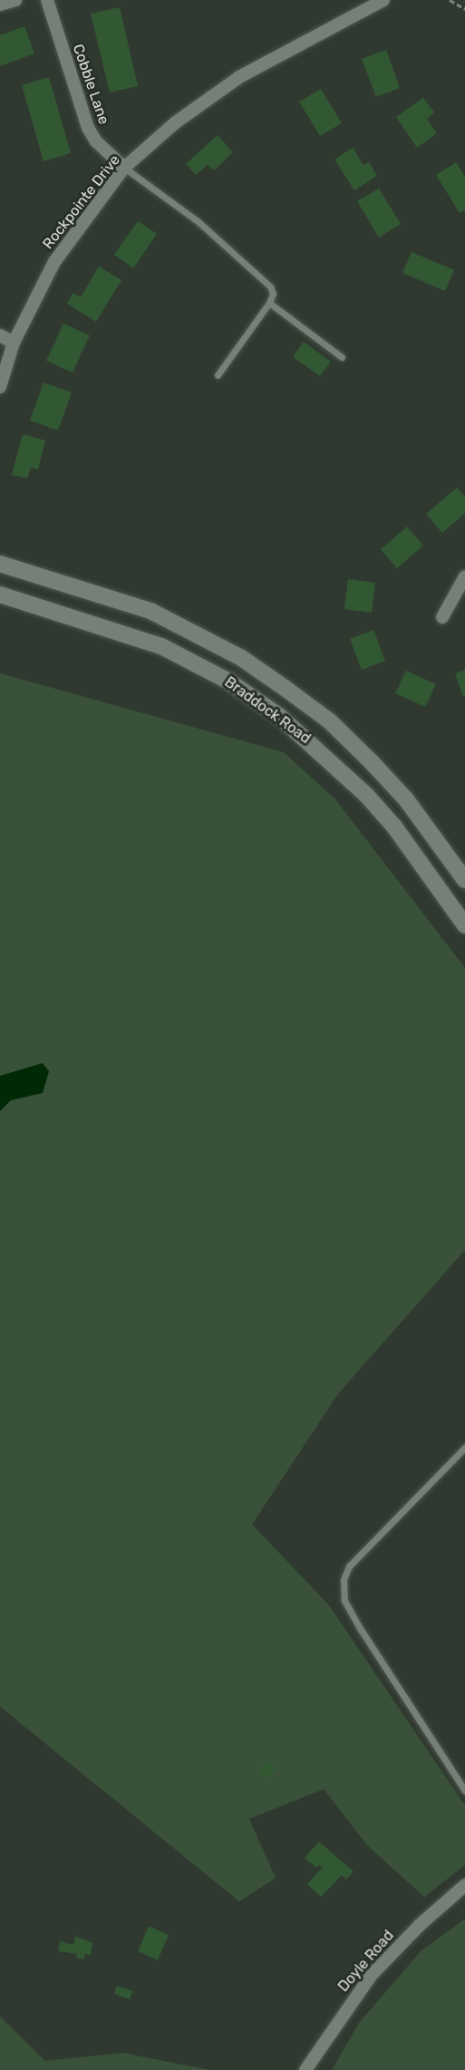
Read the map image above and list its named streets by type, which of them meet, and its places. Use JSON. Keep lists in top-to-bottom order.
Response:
{
  "streets": {
    "main road": ["Braddock Road"],
    "street": ["Cobble Lane", "Rockpointe Drive", "Doyle Road"]
  },
  "crossings": [
    ["Cobble Lane", "Rockpointe Drive"]
  ]
}
